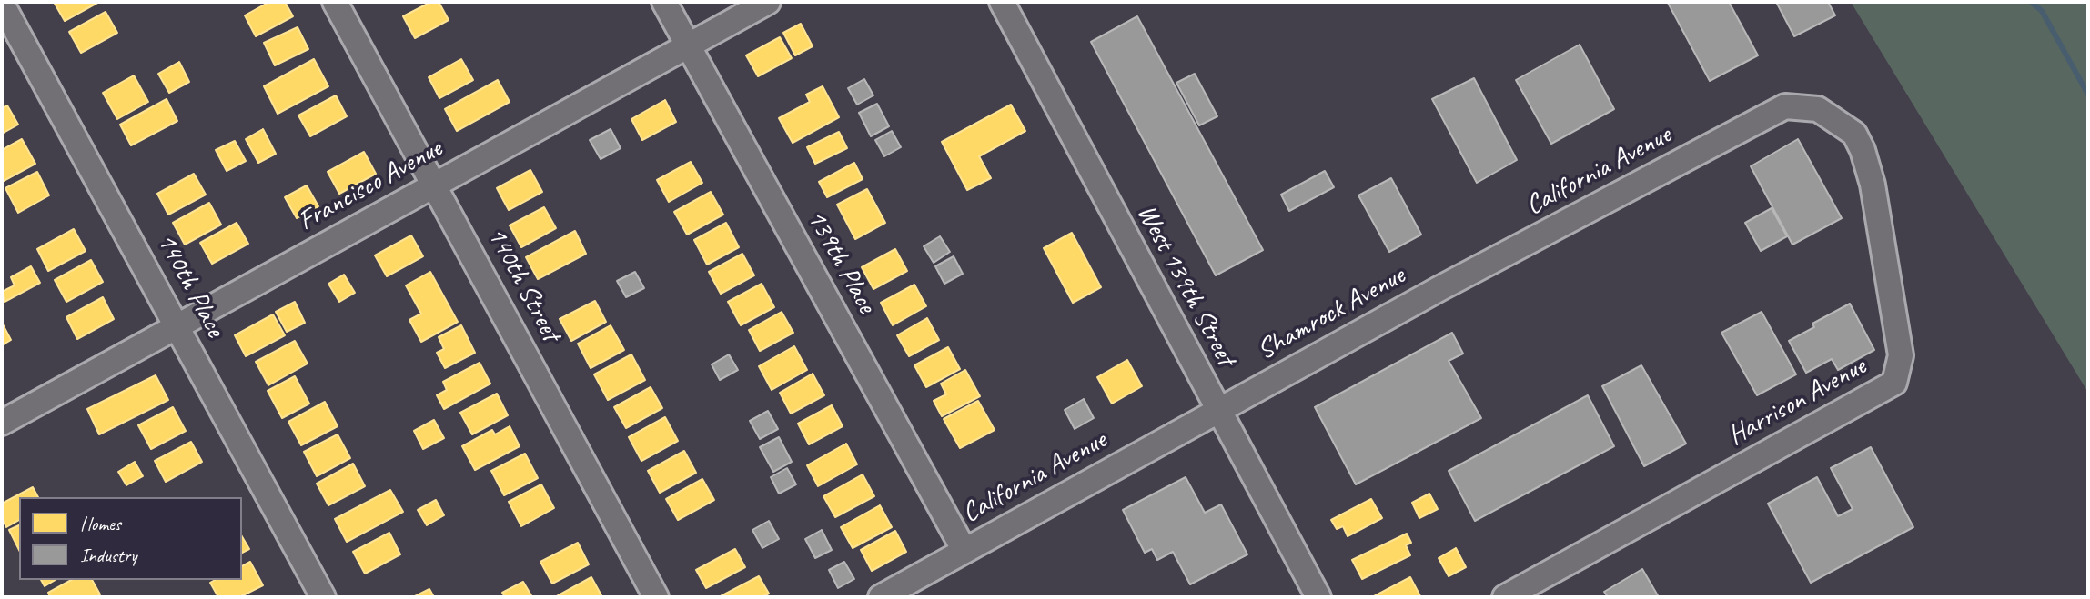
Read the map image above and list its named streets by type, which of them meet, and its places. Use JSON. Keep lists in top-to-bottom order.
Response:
{
  "streets": {
    "street": [
      "California Avenue",
      "Francisco Avenue",
      "139th Place",
      "140th Street",
      "140th Place",
      "West 139th Street",
      "Shamrock Avenue",
      "Harrison Avenue"
    ]
  },
  "crossings": [
    ["California Avenue", "139th Place"],
    ["California Avenue", "West 139th Street"],
    ["California Avenue", "Shamrock Avenue"],
    ["California Avenue", "Harrison Avenue"],
    ["Francisco Avenue", "139th Place"],
    ["Francisco Avenue", "140th Street"],
    ["Francisco Avenue", "140th Place"],
    ["West 139th Street", "Shamrock Avenue"]
  ],
  "legend": ["Homes", "Industry"]
}
